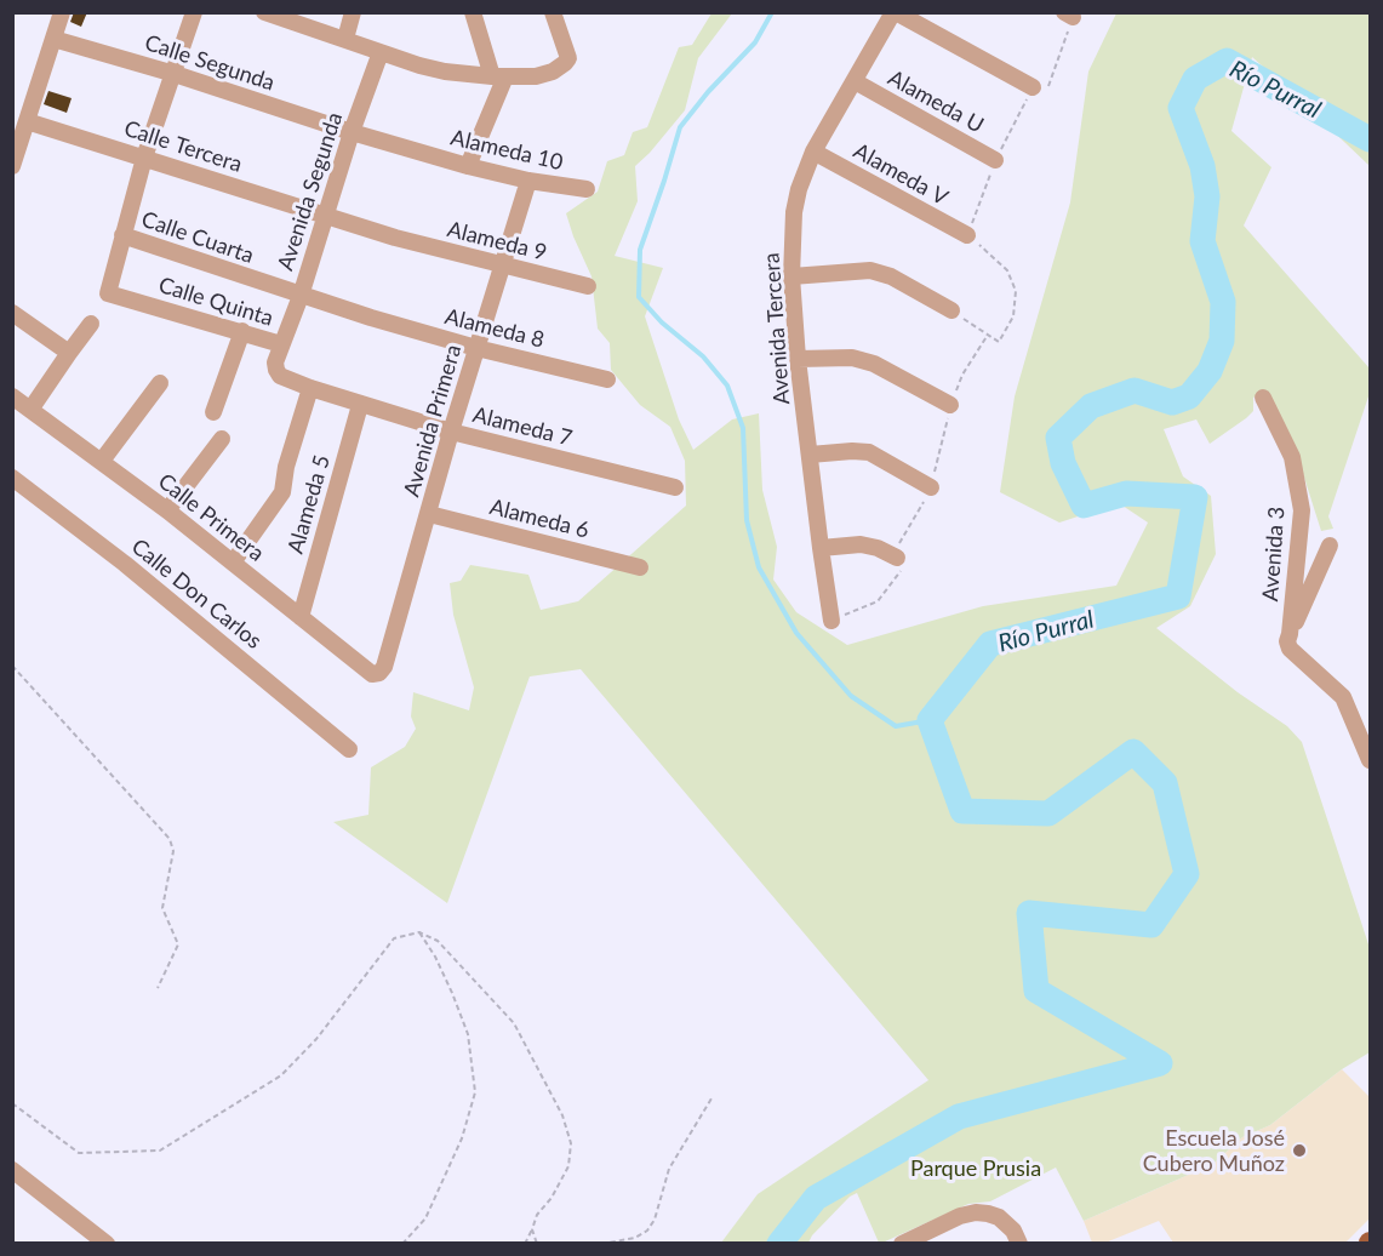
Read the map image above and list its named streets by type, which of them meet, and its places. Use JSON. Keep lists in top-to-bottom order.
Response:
{
  "streets": {
    "street": [
      "Calle Segunda",
      "Alameda U",
      "Calle Tercera",
      "Alameda 10",
      "Alameda V",
      "Avenida Segunda",
      "Calle Cuarta",
      "Alameda 9",
      "Calle Quinta",
      "Alameda 8",
      "Avenida Tercera",
      "Avenida Primera",
      "Alameda 7",
      "Alameda 5",
      "Calle Primera",
      "Alameda 6",
      "Avenida 3",
      "Calle Don Carlos"
    ]
  },
  "crossings": [
    ["Calle Segunda", "Alameda 10"],
    ["Calle Segunda", "Avenida Segunda"],
    ["Alameda U", "Avenida Tercera"],
    ["Calle Tercera", "Avenida Segunda"],
    ["Calle Tercera", "Alameda 9"],
    ["Alameda 10", "Avenida Primera"],
    ["Alameda V", "Avenida Tercera"],
    ["Avenida Segunda", "Calle Cuarta"],
    ["Avenida Segunda", "Calle Quinta"],
    ["Calle Cuarta", "Calle Quinta"],
    ["Calle Cuarta", "Alameda 8"],
    ["Alameda 9", "Avenida Primera"],
    ["Calle Quinta", "Alameda 7"],
    ["Calle Quinta", "Alameda 5"],
    ["Alameda 8", "Avenida Primera"],
    ["Avenida Primera", "Alameda 7"],
    ["Avenida Primera", "Calle Primera"],
    ["Avenida Primera", "Alameda 6"],
    ["Alameda 7", "Alameda 5"],
    ["Alameda 5", "Calle Primera"]
  ],
  "water": ["Río Purral"],
  "parks": ["Parque Prusia"],
  "places": ["Escuela José Cubero Muñoz"]
}
